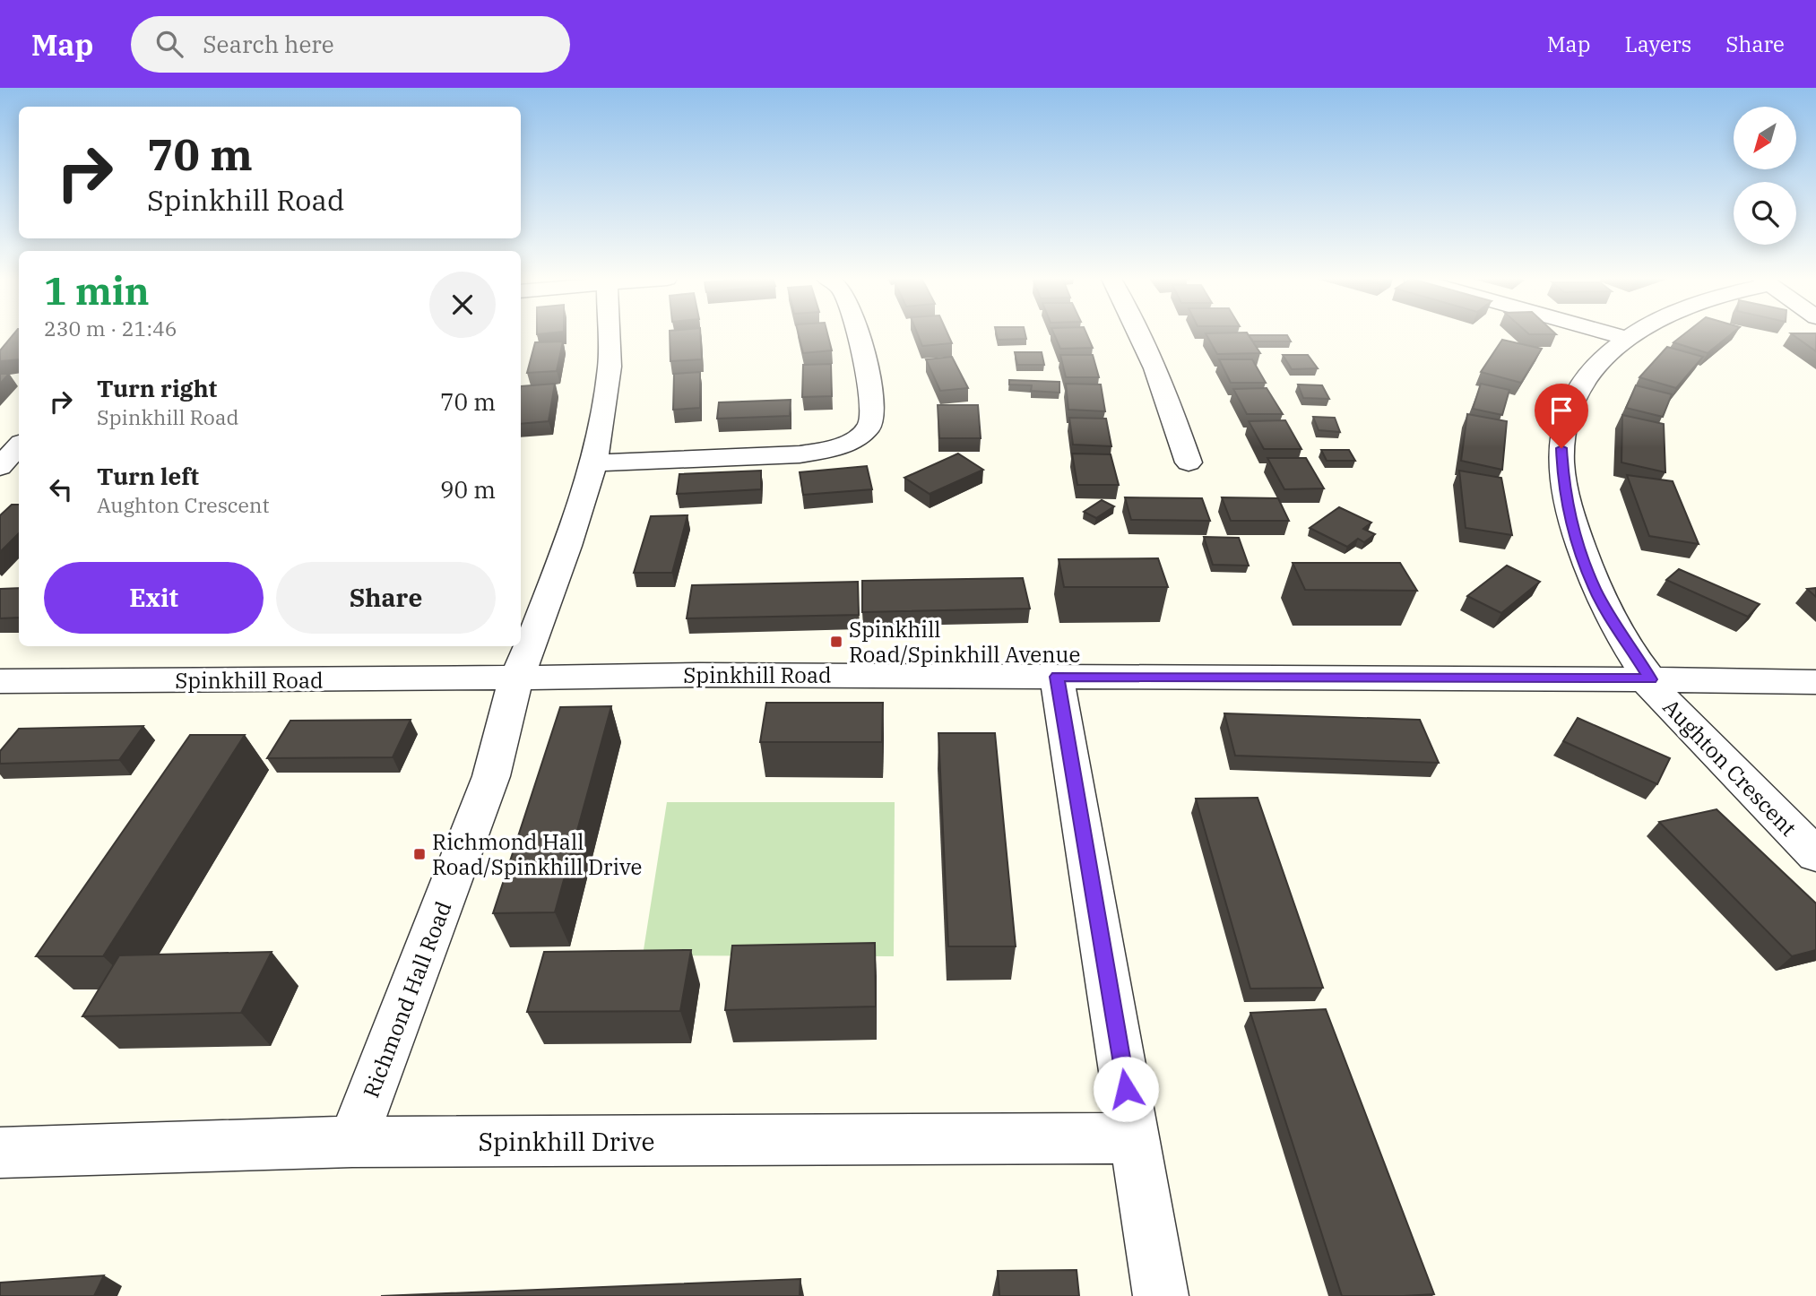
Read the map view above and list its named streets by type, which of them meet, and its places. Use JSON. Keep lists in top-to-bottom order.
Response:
{
  "streets": {
    "street": [
      "Spinkhill Road",
      "Aughton Crescent",
      "Richmond Hall Road",
      "Spinkhill Drive"
    ]
  },
  "crossings": [
    ["Spinkhill Road", "Aughton Crescent"],
    ["Spinkhill Road", "Richmond Hall Road"],
    ["Richmond Hall Road", "Spinkhill Drive"]
  ],
  "places": {
    "transit": ["Spinkhill Road/Spinkhill Avenue", "Richmond Hall Road/Spinkhill Drive"]
  },
  "north": "bottom left",
  "page": {
    "header": "Map",
    "search": "Search here",
    "nav": ["Map", "Layers", "Share"],
    "turn": ["70 m", "Spinkhill Road"],
    "heading": ["1 min", "230 m · 21:46"],
    "list": [
      {
        "name": "Turn right",
        "note": "Spinkhill Road",
        "value": "70 m"
      },
      {
        "name": "Turn left",
        "note": "Aughton Crescent",
        "value": "90 m"
      }
    ],
    "buttons": ["Exit", "Share"]
  }
}
